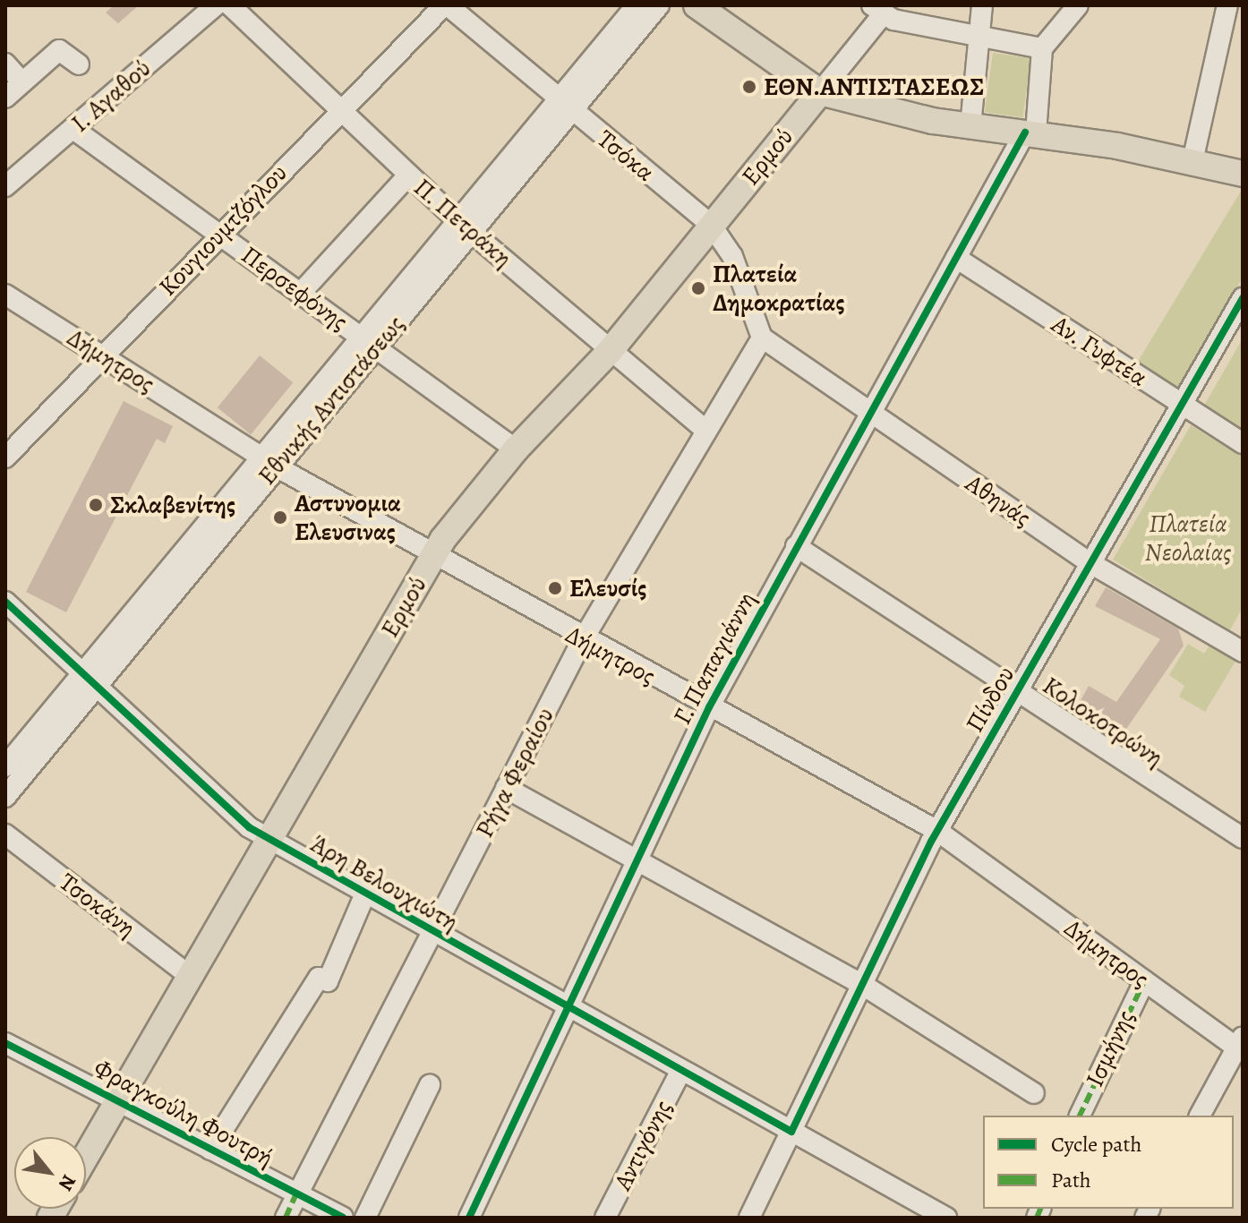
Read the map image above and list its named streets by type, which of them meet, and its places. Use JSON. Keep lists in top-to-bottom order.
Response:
{
  "streets": {
    "main road": ["Ερμού"],
    "street": [
      "Ι. Αγαθού",
      "Τσόκα",
      "Π. Πετράκη",
      "Κουγιουμτζόγλου",
      "Περσεφόνης",
      "Αν. Γυφτέα",
      "Δήμητρος",
      "Εθνικής Αντιστάσεως",
      "Αθηνάς",
      "Γ. Παπαγιάννη",
      "Πίνδου",
      "Κολοκοτρώνη",
      "Ρήγα Φεραίου",
      "Άρη Βελουχιώτη",
      "Τσοκάνη",
      "Ισμήνης",
      "Φραγκούλη Φουτρή",
      "Αντιγόνης"
    ]
  },
  "crossings": [
    ["Ι. Αγαθού", "Περσεφόνης"],
    ["Τσόκα", "Ερμού"],
    ["Τσόκα", "Κουγιουμτζόγλου"],
    ["Τσόκα", "Εθνικής Αντιστάσεως"],
    ["Τσόκα", "Αθηνάς"],
    ["Τσόκα", "Ρήγα Φεραίου"],
    ["Ερμού", "Π. Πετράκη"],
    ["Ερμού", "Περσεφόνης"],
    ["Ερμού", "Δήμητρος"],
    ["Ερμού", "Άρη Βελουχιώτη"],
    ["Ερμού", "Τσοκάνη"],
    ["Ερμού", "Φραγκούλη Φουτρή"],
    ["Π. Πετράκη", "Κουγιουμτζόγλου"],
    ["Π. Πετράκη", "Εθνικής Αντιστάσεως"],
    ["Π. Πετράκη", "Ρήγα Φεραίου"],
    ["Κουγιουμτζόγλου", "Περσεφόνης"],
    ["Κουγιουμτζόγλου", "Δήμητρος"],
    ["Περσεφόνης", "Εθνικής Αντιστάσεως"],
    ["Αν. Γυφτέα", "Γ. Παπαγιάννη"],
    ["Αν. Γυφτέα", "Πίνδου"],
    ["Δήμητρος", "Εθνικής Αντιστάσεως"],
    ["Δήμητρος", "Γ. Παπαγιάννη"],
    ["Δήμητρος", "Πίνδου"],
    ["Δήμητρος", "Ρήγα Φεραίου"],
    ["Δήμητρος", "Ισμήνης"],
    ["Εθνικής Αντιστάσεως", "Άρη Βελουχιώτη"],
    ["Αθηνάς", "Γ. Παπαγιάννη"],
    ["Αθηνάς", "Πίνδου"],
    ["Αθηνάς", "Ρήγα Φεραίου"],
    ["Γ. Παπαγιάννη", "Κολοκοτρώνη"],
    ["Γ. Παπαγιάννη", "Άρη Βελουχιώτη"],
    ["Πίνδου", "Κολοκοτρώνη"],
    ["Πίνδου", "Άρη Βελουχιώτη"],
    ["Ρήγα Φεραίου", "Άρη Βελουχιώτη"],
    ["Ρήγα Φεραίου", "Φραγκούλη Φουτρή"],
    ["Άρη Βελουχιώτη", "Αντιγόνης"]
  ],
  "parks": ["Πλατεία Νεολαίας"],
  "places": [
    "ΕΘΝ.ΑΝΤΙΣΤΑΣΕΩΣ",
    "Πλατεία Δημοκρατίας",
    "Σκλαβενίτης",
    "Αστυνομια Ελευσινας",
    "Ελευσίς"
  ],
  "legend": ["Cycle path", "Path"],
  "north": "bottom right"
}
